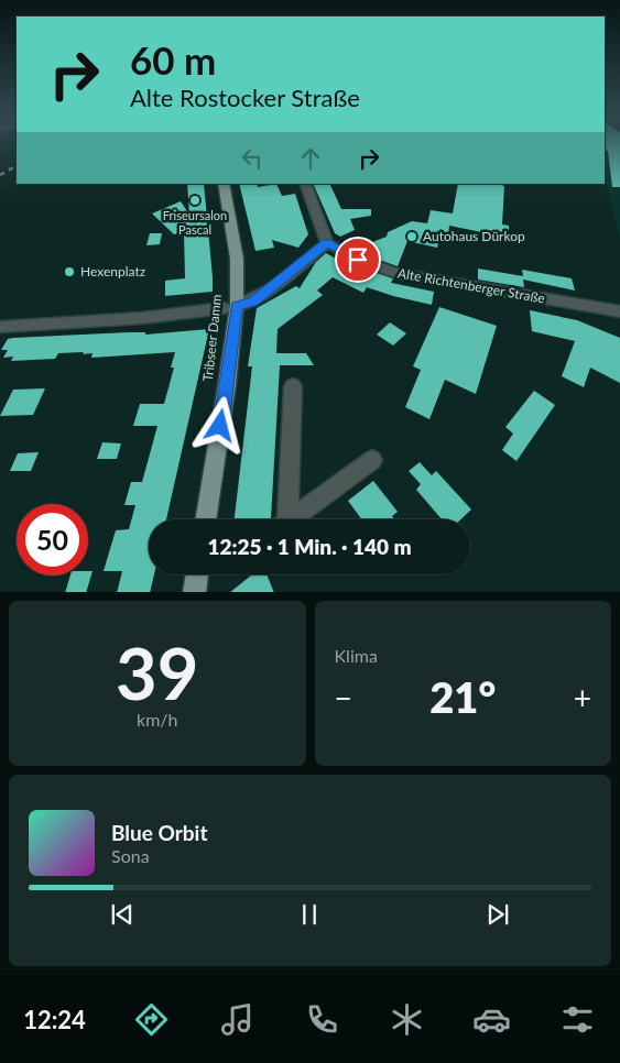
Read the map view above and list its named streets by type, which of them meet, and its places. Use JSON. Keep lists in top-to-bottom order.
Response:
{
  "streets": {
    "main road": ["Tribseer Damm"],
    "street": ["Alte Richtenberger Straße"]
  },
  "places": ["Friseursalon Pascal", "Autohaus Dürkop", "Hexenplatz"],
  "page": {
    "turn": ["60 m", "Alte Rostocker Straße"],
    "limit": "50",
    "trip": "12:25 · 1 Min. · 140 m",
    "tile": [
      ["39", "km/h"],
      "Klima"
    ],
    "heat": ["−", "21°", "+"],
    "song": ["Blue Orbit", "Sona"],
    "tabs": "12:24"
  }
}
